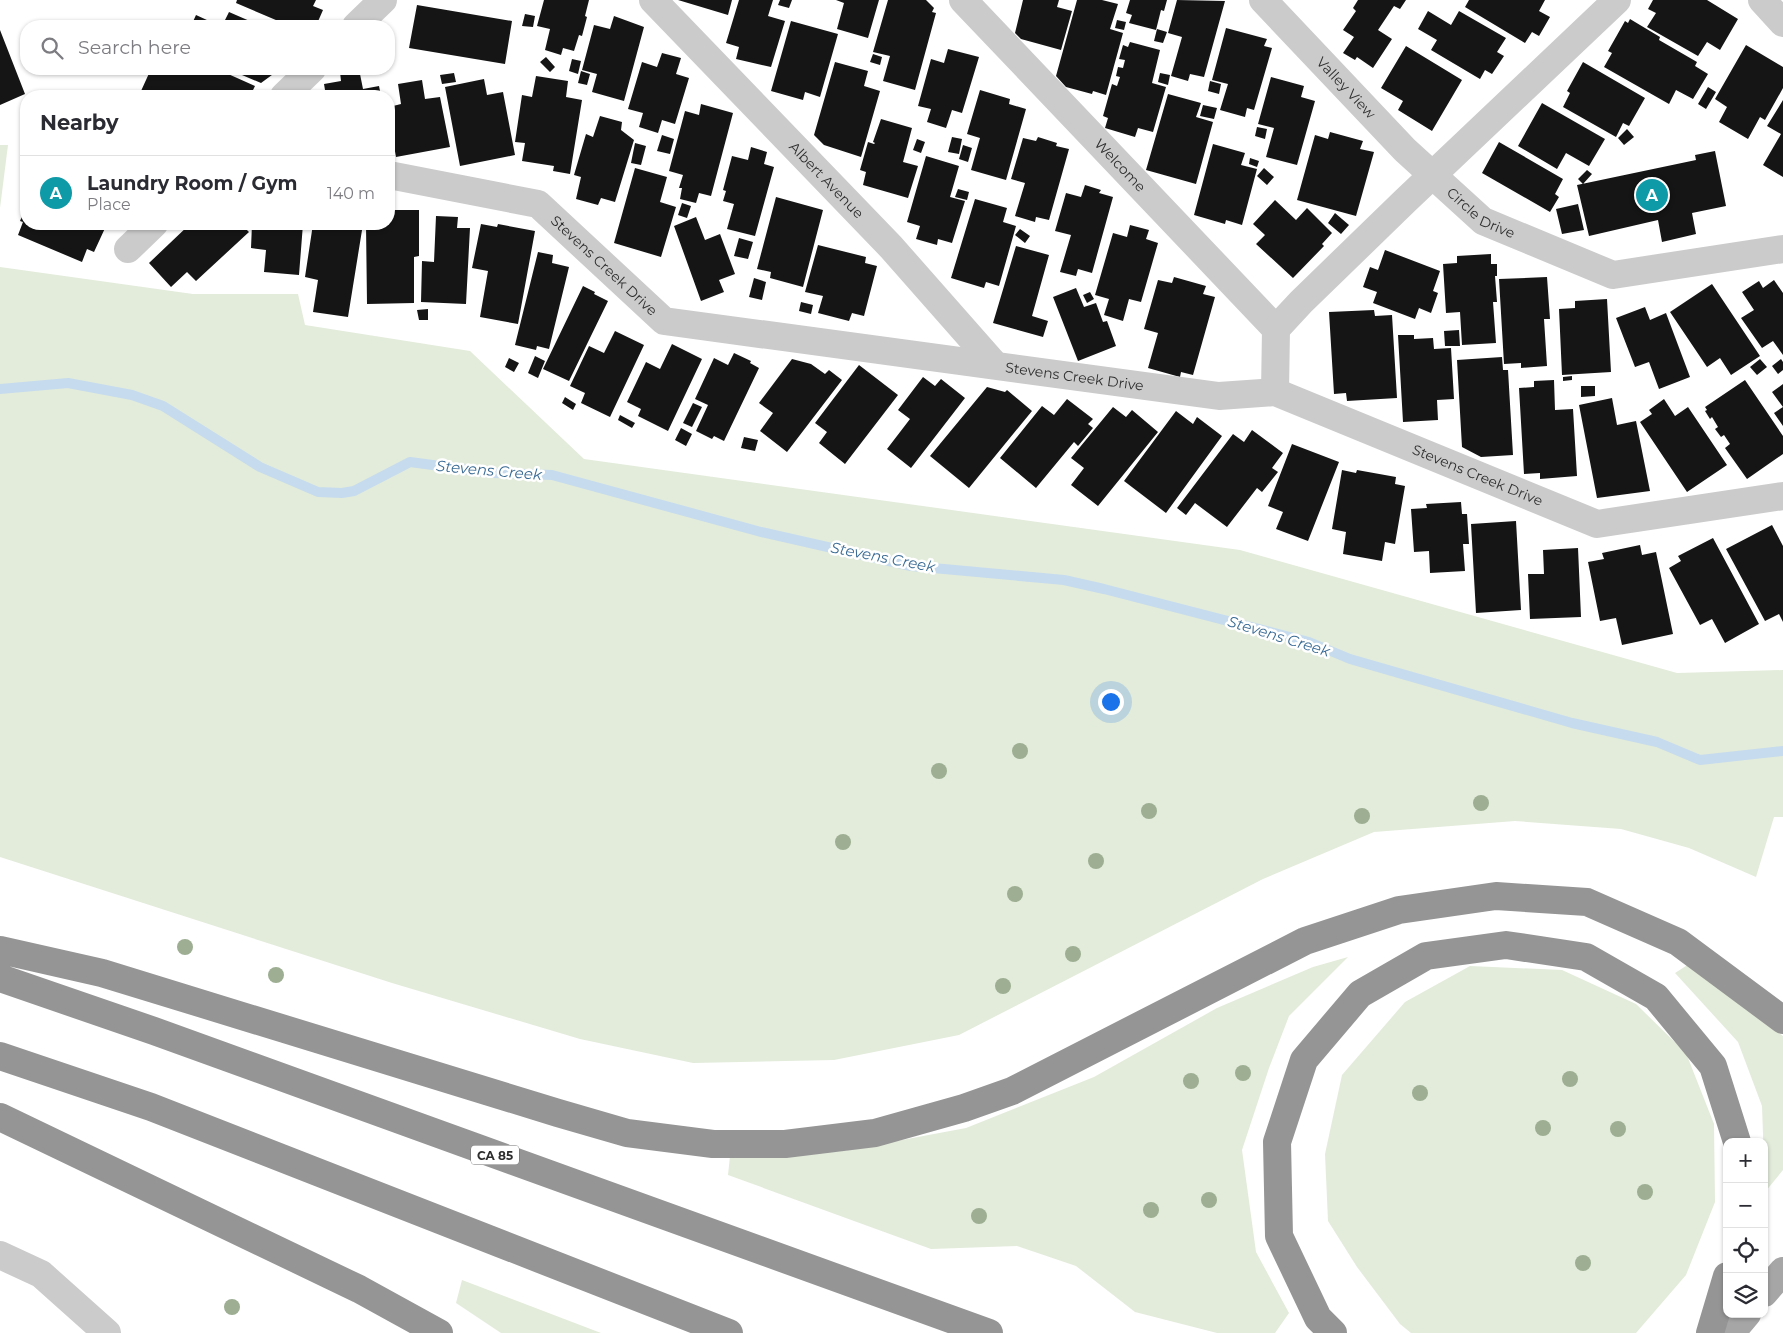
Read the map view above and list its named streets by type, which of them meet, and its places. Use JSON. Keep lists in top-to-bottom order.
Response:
{
  "streets": {
    "highway": ["CA 85"],
    "street": [
      "Valley View",
      "Welcome",
      "Albert Avenue",
      "Circle Drive",
      "Stevens Creek Drive"
    ]
  },
  "crossings": [
    ["Valley View", "Circle Drive"],
    ["Albert Avenue", "Stevens Creek Drive"]
  ],
  "water": ["Stevens Creek"],
  "page": {
    "search": "Search here",
    "heading": "Nearby",
    "list": [
      {
        "mark": "A",
        "name": "Laundry Room / Gym",
        "note": "Place",
        "value": "140 m"
      }
    ],
    "pins": "A",
    "map_buttons": ["+", "−"]
  }
}
